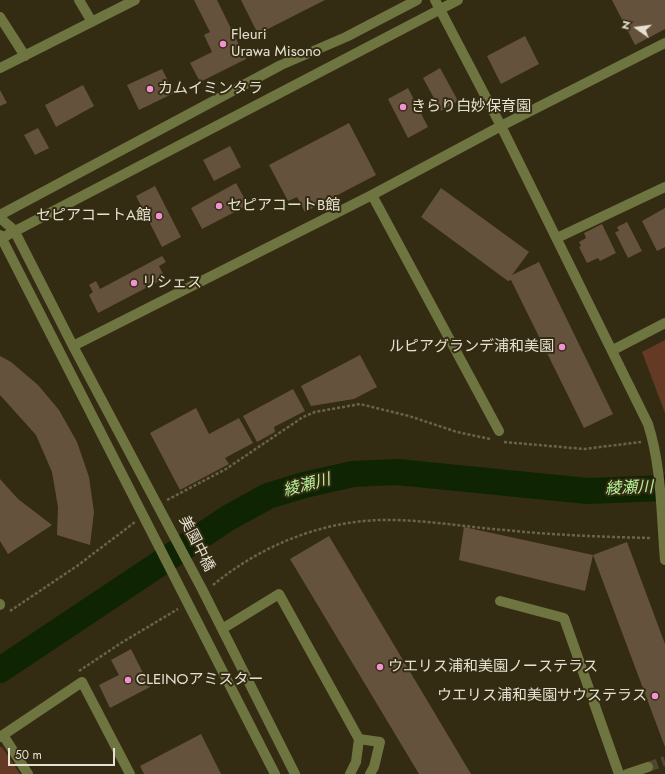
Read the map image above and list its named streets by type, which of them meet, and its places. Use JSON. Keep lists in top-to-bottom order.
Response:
{
  "streets": {
    "street": ["美園中橋"]
  },
  "water": ["綾瀬川"],
  "places": [
    "Fleuri Urawa Misono",
    "カムイミンタラ",
    "きらり白妙保育園",
    "セピアコートB館",
    "セピアコートA館",
    "リシェス",
    "ルピアグランデ浦和美園",
    "ウエリス浦和美園ノーステラス",
    "CLEINOアミスター",
    "ウエリス浦和美園サウステラス"
  ],
  "scale_bar": "50 m",
  "north": "left"
}
